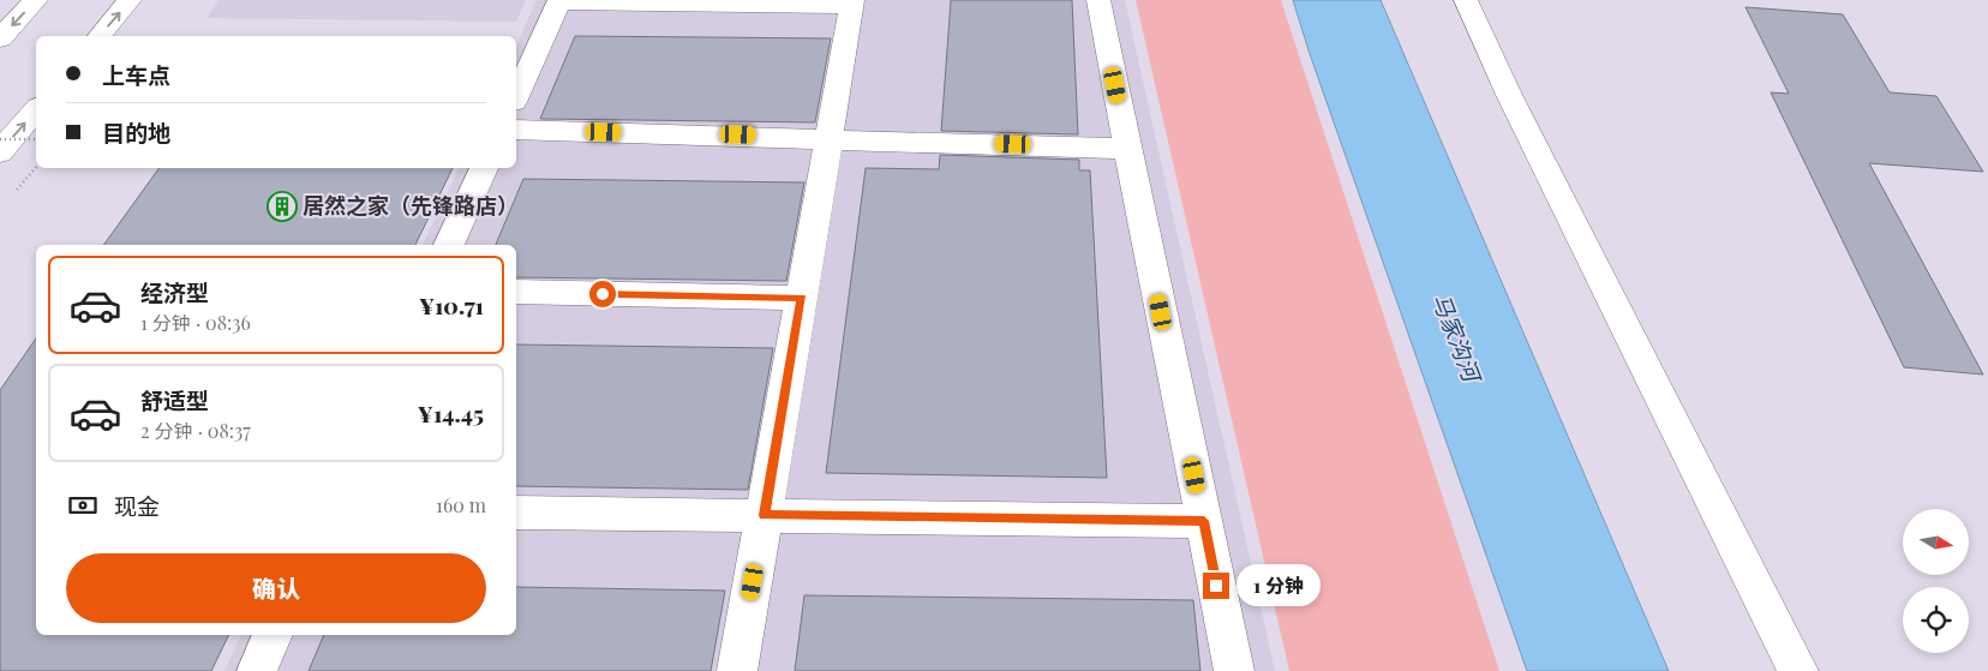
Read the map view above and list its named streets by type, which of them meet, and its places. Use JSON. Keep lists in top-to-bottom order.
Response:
{
  "water": ["马家沟河"],
  "places": {
    "building": ["居然之家（先锋路店）"]
  },
  "north": "right",
  "page": {
    "banner": ["上车点", "目的地"],
    "list": [
      {
        "name": "经济型",
        "note": "1 分钟 · 08:36",
        "value": "¥10.71"
      },
      {
        "name": "舒适型",
        "note": "2 分钟 · 08:37",
        "value": "¥14.45"
      }
    ],
    "pay": ["现金", "160 m"],
    "buttons": "确认",
    "bubble": "1 分钟"
  }
}
